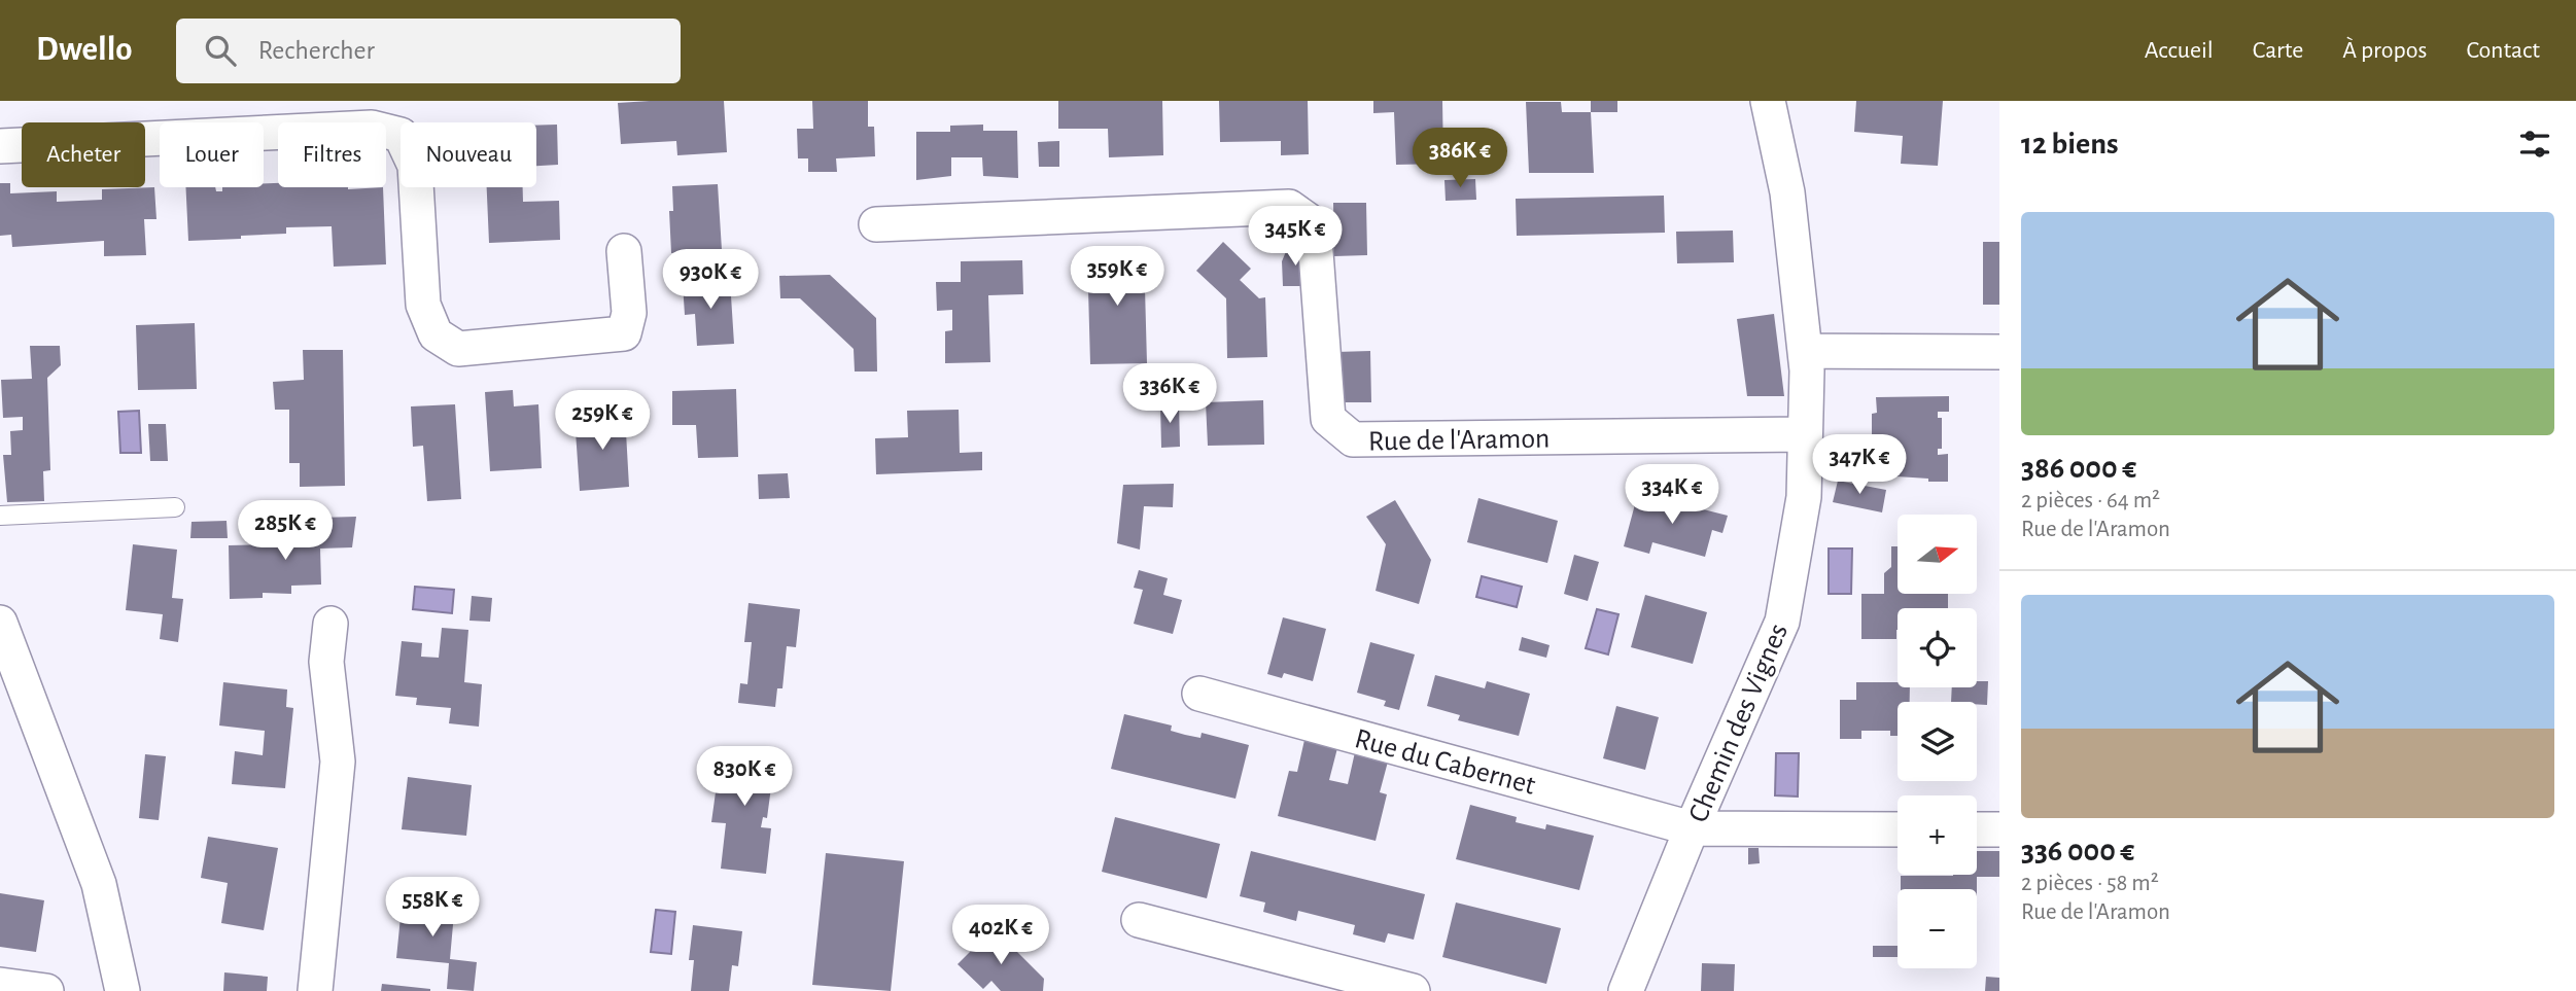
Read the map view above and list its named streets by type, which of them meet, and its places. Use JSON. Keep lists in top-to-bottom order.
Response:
{
  "streets": {
    "street": ["Rue de l'Aramon", "Chemin des Vignes", "Rue du Cabernet"]
  },
  "crossings": [
    ["Rue de l'Aramon", "Chemin des Vignes"],
    ["Chemin des Vignes", "Rue du Cabernet"]
  ],
  "north": "right",
  "page": {
    "header": "Dwello",
    "search": "Rechercher",
    "nav": [
      "Accueil",
      "Carte",
      "À propos",
      "Contact"
    ],
    "heading": "12 biens",
    "chip": [
      "Acheter",
      "Louer",
      "Filtres",
      "Nouveau"
    ],
    "price": [
      "386K €",
      "345K €",
      "359K €",
      "930K €",
      "336K €",
      "259K €",
      "347K €",
      "334K €",
      "285K €",
      "830K €",
      "558K €",
      "402K €"
    ],
    "list": [
      {
        "name": "386 000 €",
        "note": "2 pièces · 64 m² · Rue de l'Aramon"
      },
      {
        "name": "336 000 €",
        "note": "2 pièces · 58 m² · Rue de l'Aramon"
      }
    ],
    "map_buttons": ["+", "−"]
  }
}
